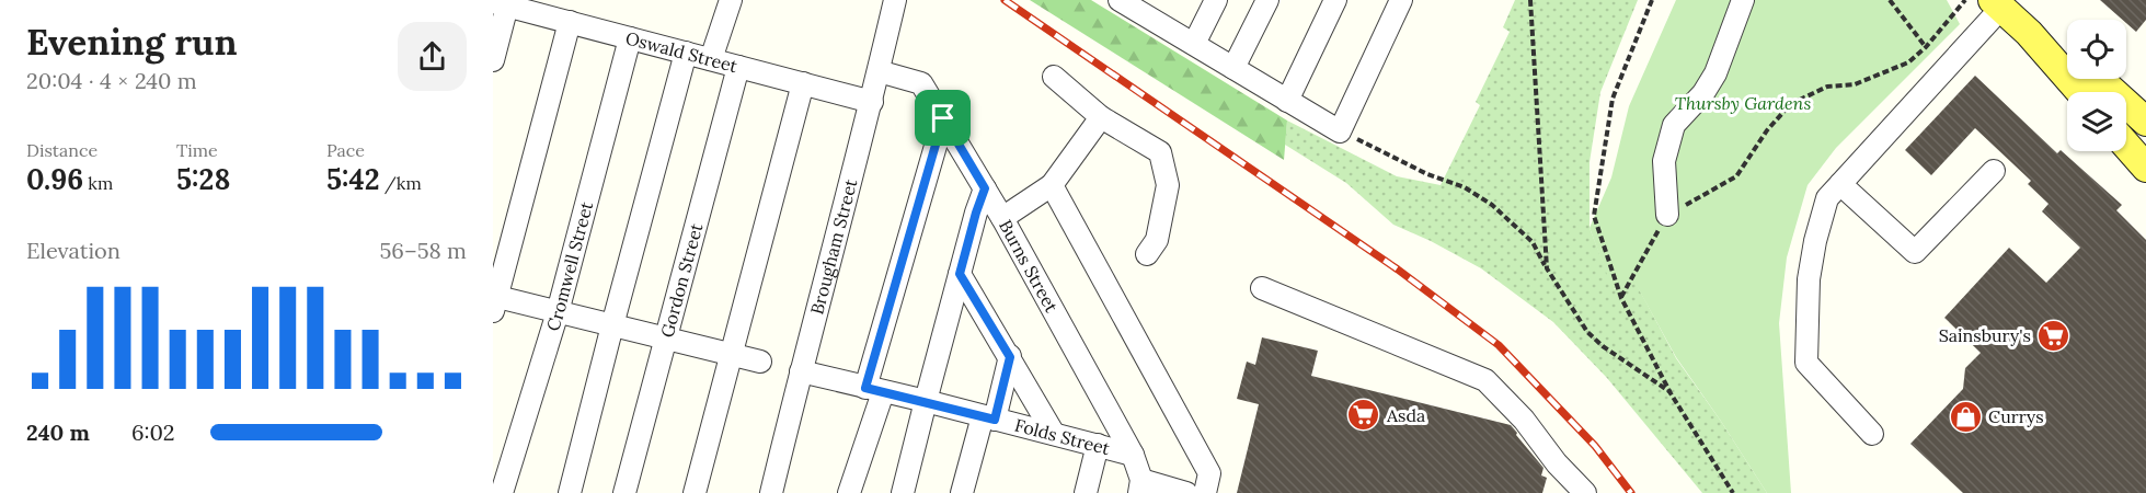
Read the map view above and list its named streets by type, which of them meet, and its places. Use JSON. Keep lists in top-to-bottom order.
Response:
{
  "streets": {
    "street": [
      "Oswald Street",
      "Brougham Street",
      "Burns Street",
      "Cromwell Street",
      "Gordon Street",
      "Folds Street"
    ]
  },
  "crossings": [
    ["Oswald Street", "Brougham Street"],
    ["Oswald Street", "Cromwell Street"],
    ["Oswald Street", "Gordon Street"],
    ["Brougham Street", "Burns Street"],
    ["Brougham Street", "Folds Street"],
    ["Burns Street", "Folds Street"]
  ],
  "parks": ["Thursby Gardens"],
  "places": {
    "supermarket": ["Sainsbury's", "Asda"],
    "shop": ["Currys"]
  },
  "page": {
    "heading": ["Evening run", "20:04 · 4 × 240 m"],
    "stats": [
      ["Distance", "0.96 km"],
      ["Time", "5:28"],
      ["Pace", "5:42 /km"]
    ],
    "chart": ["Elevation", "56–58 m"],
    "list": [
      {
        "name": "240 m",
        "note": "6:02"
      }
    ]
  }
}
